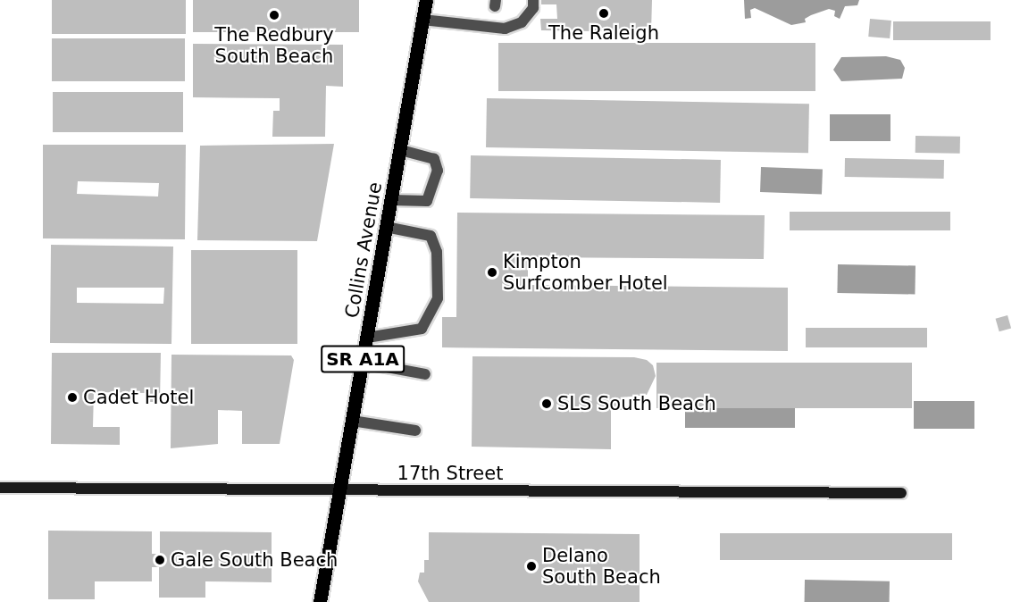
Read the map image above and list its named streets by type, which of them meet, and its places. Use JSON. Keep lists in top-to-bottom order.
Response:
{
  "streets": {
    "main road": ["Collins Avenue", "SR A1A"],
    "street": ["17th Street"]
  },
  "crossings": [
    ["Collins Avenue", "17th Street"]
  ],
  "places": [
    "The Raleigh",
    "The Redbury South Beach",
    "Kimpton Surfcomber Hotel",
    "Cadet Hotel",
    "SLS South Beach",
    "Gale South Beach",
    "Delano South Beach"
  ]
}
